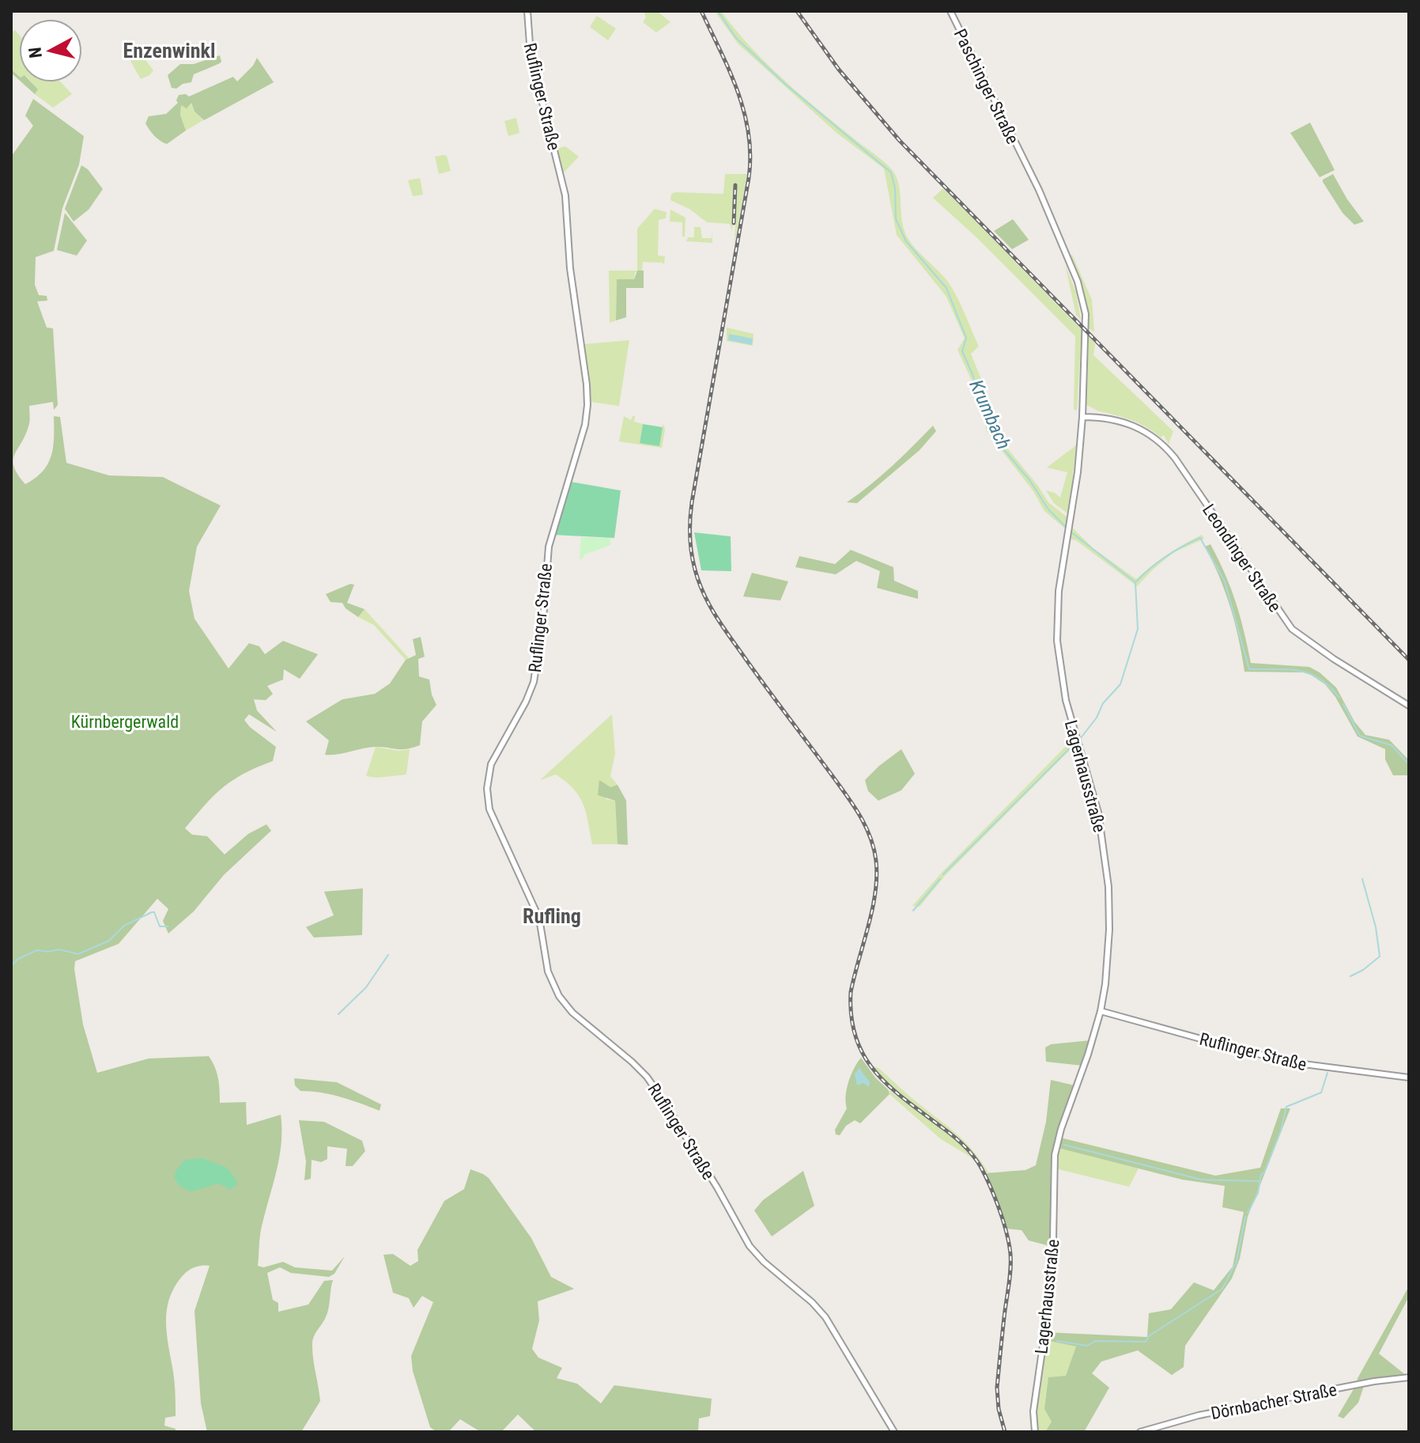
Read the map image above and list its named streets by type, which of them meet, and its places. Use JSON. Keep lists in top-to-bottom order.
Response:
{
  "streets": {
    "street": [
      "Paschinger Straße",
      "Ruflinger Straße",
      "Leondinger Straße",
      "Lagerhausstraße",
      "Dörnbacher Straße"
    ]
  },
  "crossings": [
    ["Paschinger Straße", "Leondinger Straße"],
    ["Paschinger Straße", "Lagerhausstraße"],
    ["Ruflinger Straße", "Lagerhausstraße"],
    ["Leondinger Straße", "Lagerhausstraße"]
  ],
  "districts": ["Enzenwinkl", "Rufling"],
  "water": ["Krumbach"],
  "parks": ["Kürnbergerwald"],
  "north": "left"
}
